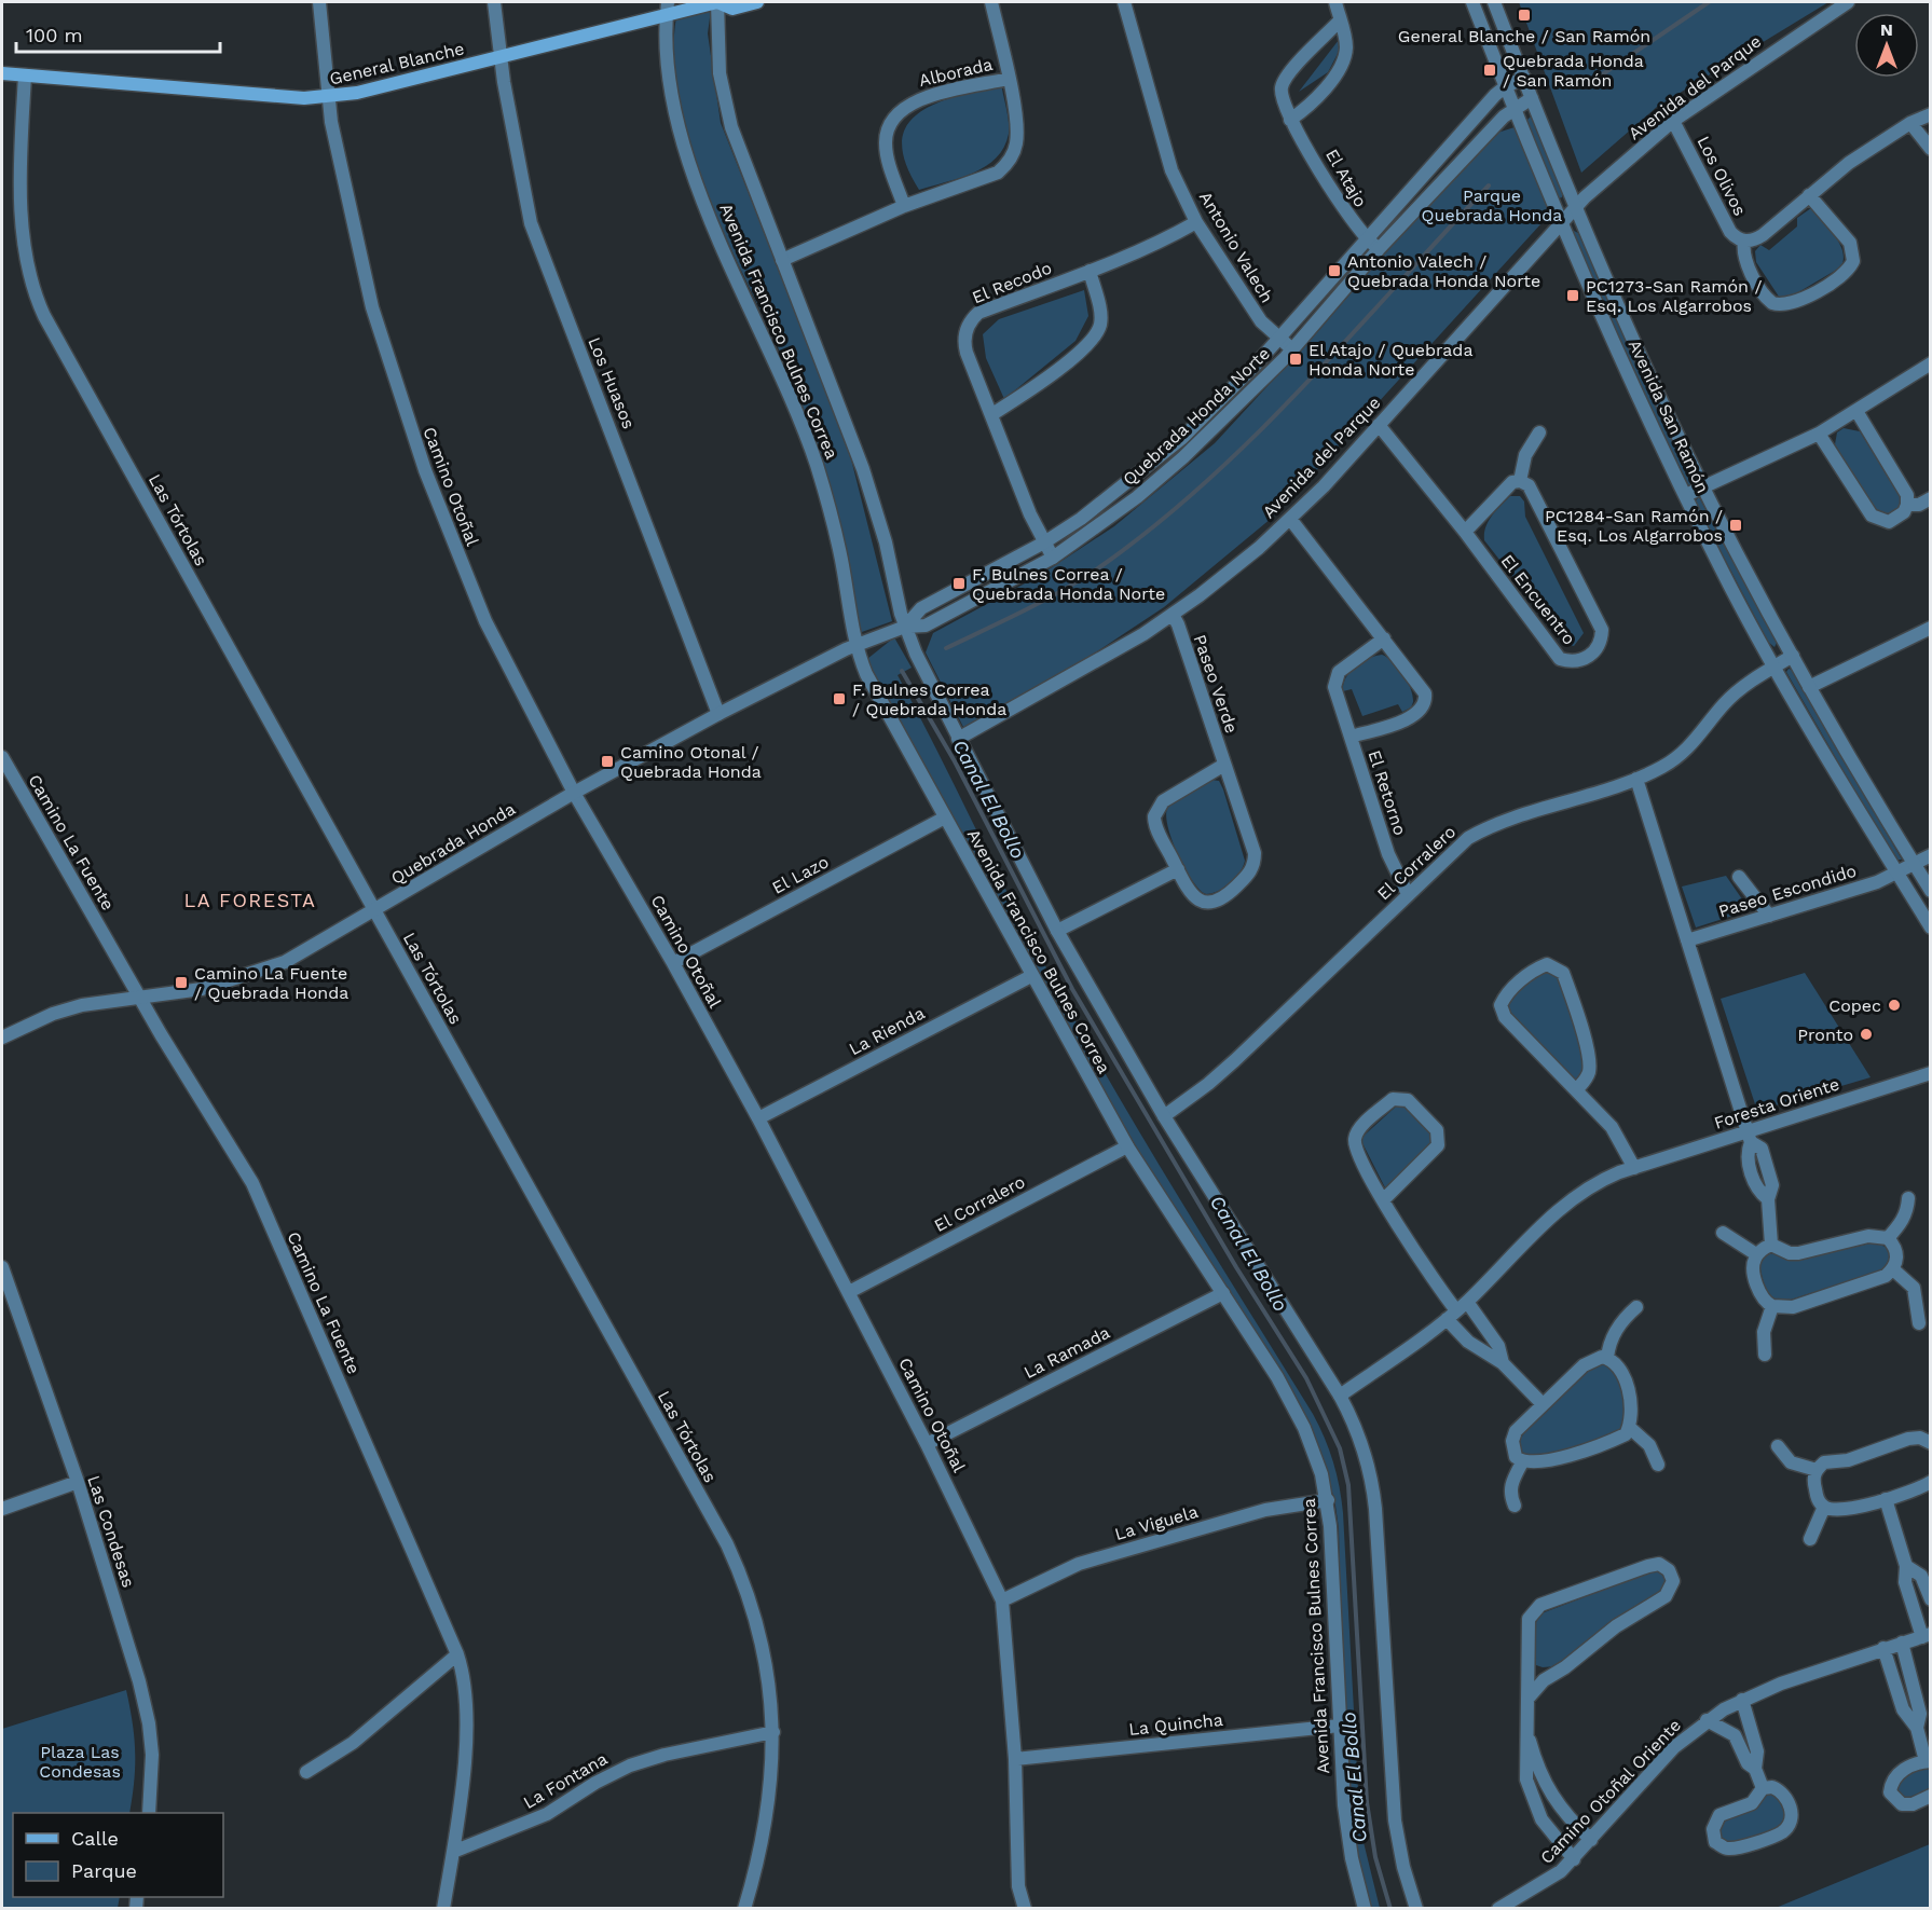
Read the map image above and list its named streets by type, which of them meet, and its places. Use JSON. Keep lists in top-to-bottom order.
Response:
{
  "streets": {
    "main road": ["General Blanche"],
    "street": [
      "Alborada",
      "Avenida del Parque",
      "Los Olivos",
      "El Atajo",
      "Antonio Valech",
      "El Recodo",
      "Avenida Francisco Bulnes Correa",
      "Los Huasos",
      "Quebrada Honda Norte",
      "Avenida San Ramón",
      "Camino Otoñal",
      "Las Tórtolas",
      "El Encuentro",
      "Paseo Verde",
      "El Retorno",
      "Camino La Fuente",
      "Quebrada Honda",
      "El Corralero",
      "El Lazo",
      "Paseo Escondido",
      "La Rienda",
      "Foresta Oriente",
      "La Ramada",
      "La Viguela",
      "Las Condesas",
      "La Quincha",
      "La Fontana",
      "Camino Otoñal Oriente"
    ]
  },
  "crossings": [
    ["General Blanche", "Avenida Francisco Bulnes Correa"],
    ["General Blanche", "Los Huasos"],
    ["General Blanche", "Camino Otoñal"],
    ["General Blanche", "Las Tórtolas"],
    ["Alborada", "Avenida Francisco Bulnes Correa"],
    ["Avenida del Parque", "Los Olivos"],
    ["Avenida del Parque", "Avenida Francisco Bulnes Correa"],
    ["Avenida del Parque", "Avenida San Ramón"],
    ["Avenida del Parque", "El Encuentro"],
    ["Avenida del Parque", "Paseo Verde"],
    ["Avenida del Parque", "El Retorno"],
    ["El Atajo", "Quebrada Honda Norte"],
    ["Antonio Valech", "El Recodo"],
    ["Antonio Valech", "Quebrada Honda Norte"],
    ["El Recodo", "Quebrada Honda Norte"],
    ["Avenida Francisco Bulnes Correa", "Quebrada Honda Norte"],
    ["Avenida Francisco Bulnes Correa", "Quebrada Honda"],
    ["Avenida Francisco Bulnes Correa", "El Corralero"],
    ["Avenida Francisco Bulnes Correa", "El Lazo"],
    ["Avenida Francisco Bulnes Correa", "La Rienda"],
    ["Avenida Francisco Bulnes Correa", "Foresta Oriente"],
    ["Avenida Francisco Bulnes Correa", "La Ramada"],
    ["Avenida Francisco Bulnes Correa", "La Viguela"],
    ["Avenida Francisco Bulnes Correa", "La Quincha"],
    ["Los Huasos", "Quebrada Honda"],
    ["Quebrada Honda Norte", "Avenida San Ramón"],
    ["Quebrada Honda Norte", "Quebrada Honda"],
    ["Avenida San Ramón", "El Corralero"],
    ["Avenida San Ramón", "Paseo Escondido"],
    ["Camino Otoñal", "Quebrada Honda"],
    ["Camino Otoñal", "El Corralero"],
    ["Camino Otoñal", "El Lazo"],
    ["Camino Otoñal", "La Rienda"],
    ["Camino Otoñal", "La Ramada"],
    ["Camino Otoñal", "La Viguela"],
    ["Camino Otoñal", "La Quincha"],
    ["Las Tórtolas", "Quebrada Honda"],
    ["Las Tórtolas", "La Fontana"],
    ["El Retorno", "El Corralero"],
    ["Camino La Fuente", "Quebrada Honda"],
    ["Camino La Fuente", "La Fontana"]
  ],
  "districts": ["LA FORESTA"],
  "water": ["Canal El Bollo"],
  "parks": ["Parque Quebrada Honda", "Plaza Las Condesas"],
  "places": {
    "transit": [
      "General Blanche / San Ramón",
      "Quebrada Honda / San Ramón",
      "Antonio Valech / Quebrada Honda Norte",
      "PC1273-San Ramón / Esq. Los Algarrobos",
      "El Atajo / Quebrada Honda Norte",
      "PC1284-San Ramón / Esq. Los Algarrobos",
      "F. Bulnes Correa / Quebrada Honda Norte",
      "F. Bulnes Correa / Quebrada Honda",
      "Camino Otonal / Quebrada Honda",
      "Camino La Fuente / Quebrada Honda"
    ],
    "other": ["Copec", "Pronto"]
  },
  "legend": ["Calle", "Parque"],
  "scale_bar": "100 m",
  "north": "top"
}
